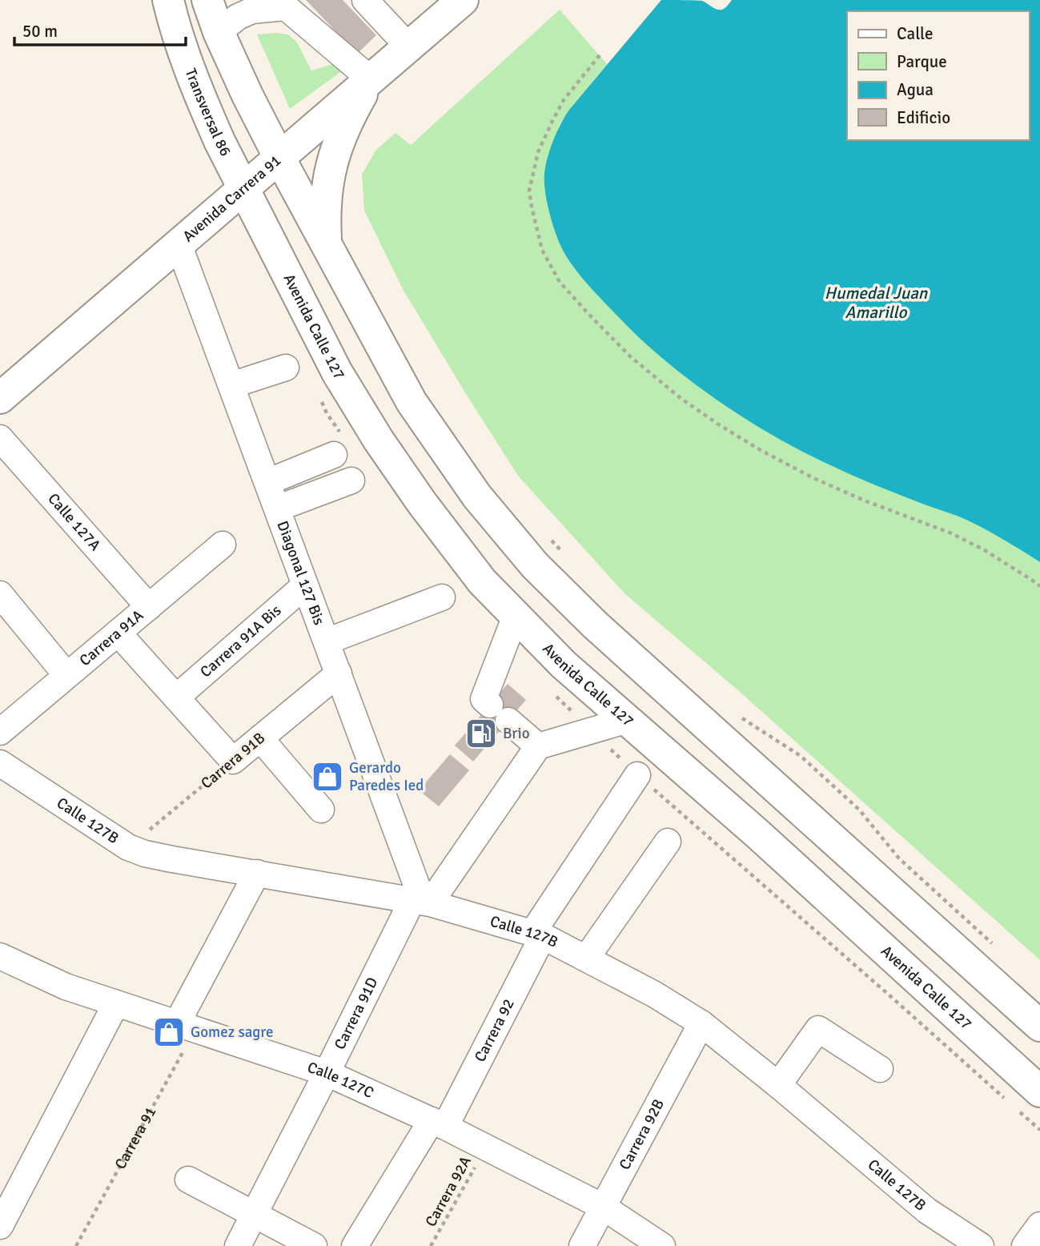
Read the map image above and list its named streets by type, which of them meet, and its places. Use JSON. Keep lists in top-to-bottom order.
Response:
{
  "streets": {
    "main road": ["Transversal 86", "Avenida Carrera 91", "Avenida Calle 127"],
    "street": [
      "Calle 127A",
      "Diagonal 127 Bis",
      "Carrera 91A",
      "Carrera 91A Bis",
      "Carrera 91B",
      "Calle 127B",
      "Carrera 91D",
      "Carrera 92",
      "Calle 127C",
      "Carrera 92B"
    ],
    "path": ["Carrera 91", "Carrera 92A"]
  },
  "crossings": [
    ["Transversal 86", "Avenida Carrera 91"],
    ["Transversal 86", "Avenida Calle 127"],
    ["Avenida Carrera 91", "Avenida Calle 127"],
    ["Avenida Carrera 91", "Diagonal 127 Bis"],
    ["Calle 127A", "Carrera 91A"],
    ["Diagonal 127 Bis", "Carrera 91A Bis"],
    ["Diagonal 127 Bis", "Carrera 91B"],
    ["Diagonal 127 Bis", "Calle 127B"],
    ["Diagonal 127 Bis", "Carrera 91D"],
    ["Carrera 91B", "Calle 127B"],
    ["Calle 127B", "Carrera 91D"],
    ["Calle 127B", "Carrera 92"],
    ["Calle 127B", "Carrera 92B"],
    ["Carrera 91D", "Calle 127C"],
    ["Carrera 92", "Calle 127C"],
    ["Calle 127C", "Carrera 92B"],
    ["Calle 127C", "Carrera 91"],
    ["Calle 127C", "Carrera 92A"]
  ],
  "water": ["Humedal Juan Amarillo"],
  "places": {
    "fuel station": ["Brio"],
    "shop": ["Gerardo Paredes Ied", "Gomez sagre"]
  },
  "legend": [
    "Calle",
    "Parque",
    "Agua",
    "Edificio"
  ],
  "scale_bar": "50 m"
}
